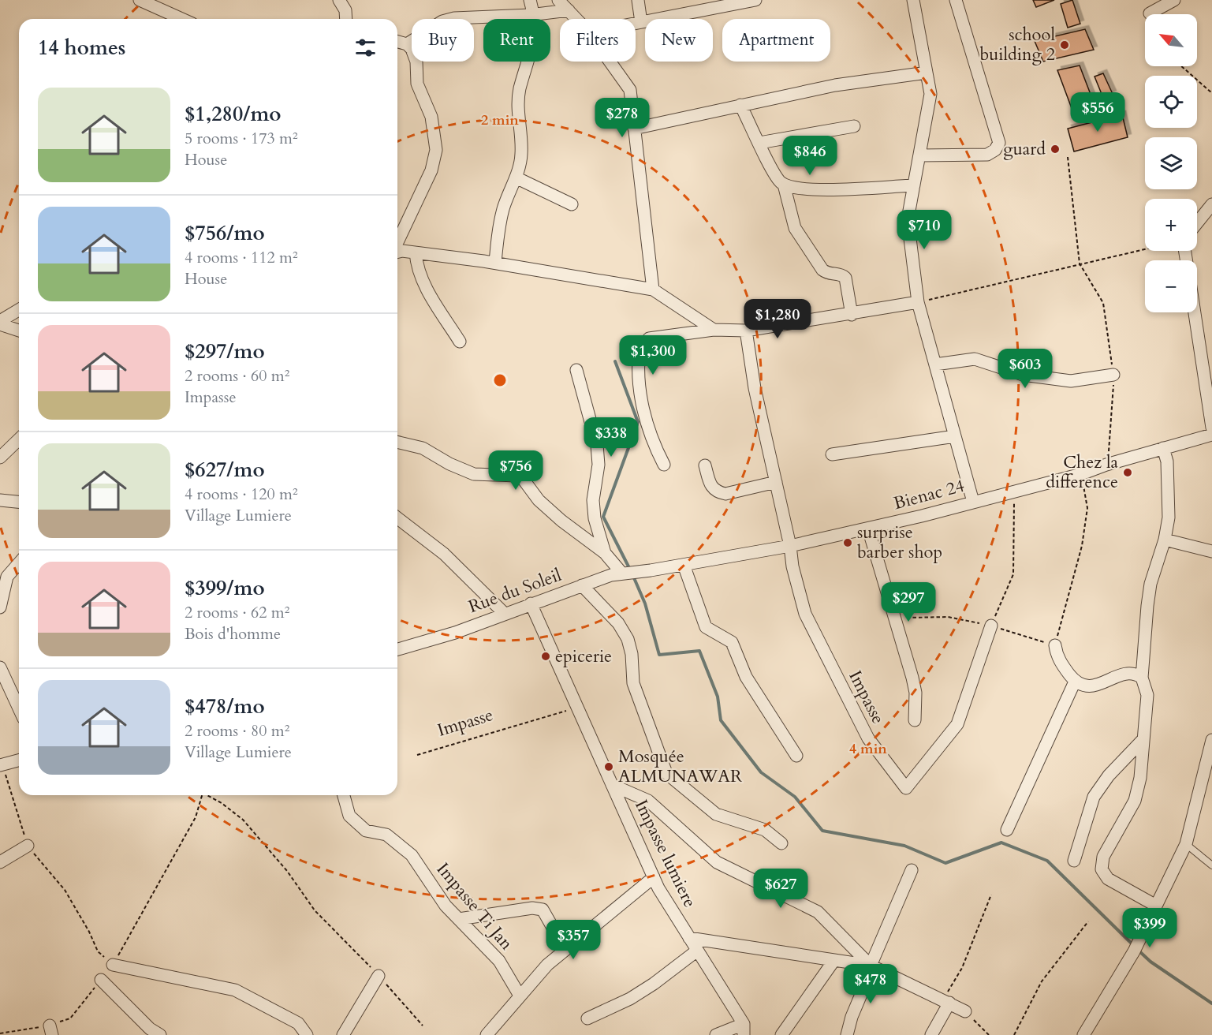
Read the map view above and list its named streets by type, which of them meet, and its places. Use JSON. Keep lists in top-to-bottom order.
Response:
{
  "streets": {
    "street": [
      "Bienac 24",
      "Rue du Soleil",
      "Impasse",
      "Impasse lumiere",
      "Impasse Ti Jan"
    ]
  },
  "crossings": [
    ["Bienac 24", "Rue du Soleil"],
    ["Bienac 24", "Impasse"],
    ["Rue du Soleil", "Impasse lumiere"],
    ["Impasse", "Impasse lumiere"]
  ],
  "places": [
    "school building 2",
    "guard",
    "Chez la difference",
    "surprise barber shop",
    "epicerie",
    "Mosquée ALMUNAWAR"
  ],
  "north": "top left",
  "page": {
    "map_buttons": ["+", "−"],
    "chip": [
      "Buy",
      "Rent",
      "Filters",
      "New",
      "Apartment"
    ],
    "heading": "14 homes",
    "list": [
      {
        "name": "$1,280/mo",
        "note": "5 rooms · 173 m² · House"
      },
      {
        "name": "$756/mo",
        "note": "4 rooms · 112 m² · House"
      },
      {
        "name": "$297/mo",
        "note": "2 rooms · 60 m² · Impasse"
      },
      {
        "name": "$627/mo",
        "note": "4 rooms · 120 m² · Village Lumiere"
      },
      {
        "name": "$399/mo",
        "note": "2 rooms · 62 m² · Bois d'homme"
      },
      {
        "name": "$478/mo",
        "note": "2 rooms · 80 m² · Village Lumiere"
      }
    ],
    "price": [
      "$556",
      "$278",
      "$846",
      "$710",
      "$1,280",
      "$1,300",
      "$603",
      "$338",
      "$756",
      "$297",
      "$627",
      "$399",
      "$357",
      "$478"
    ]
  },
  "rings": ["2 min", "4 min"]
}
